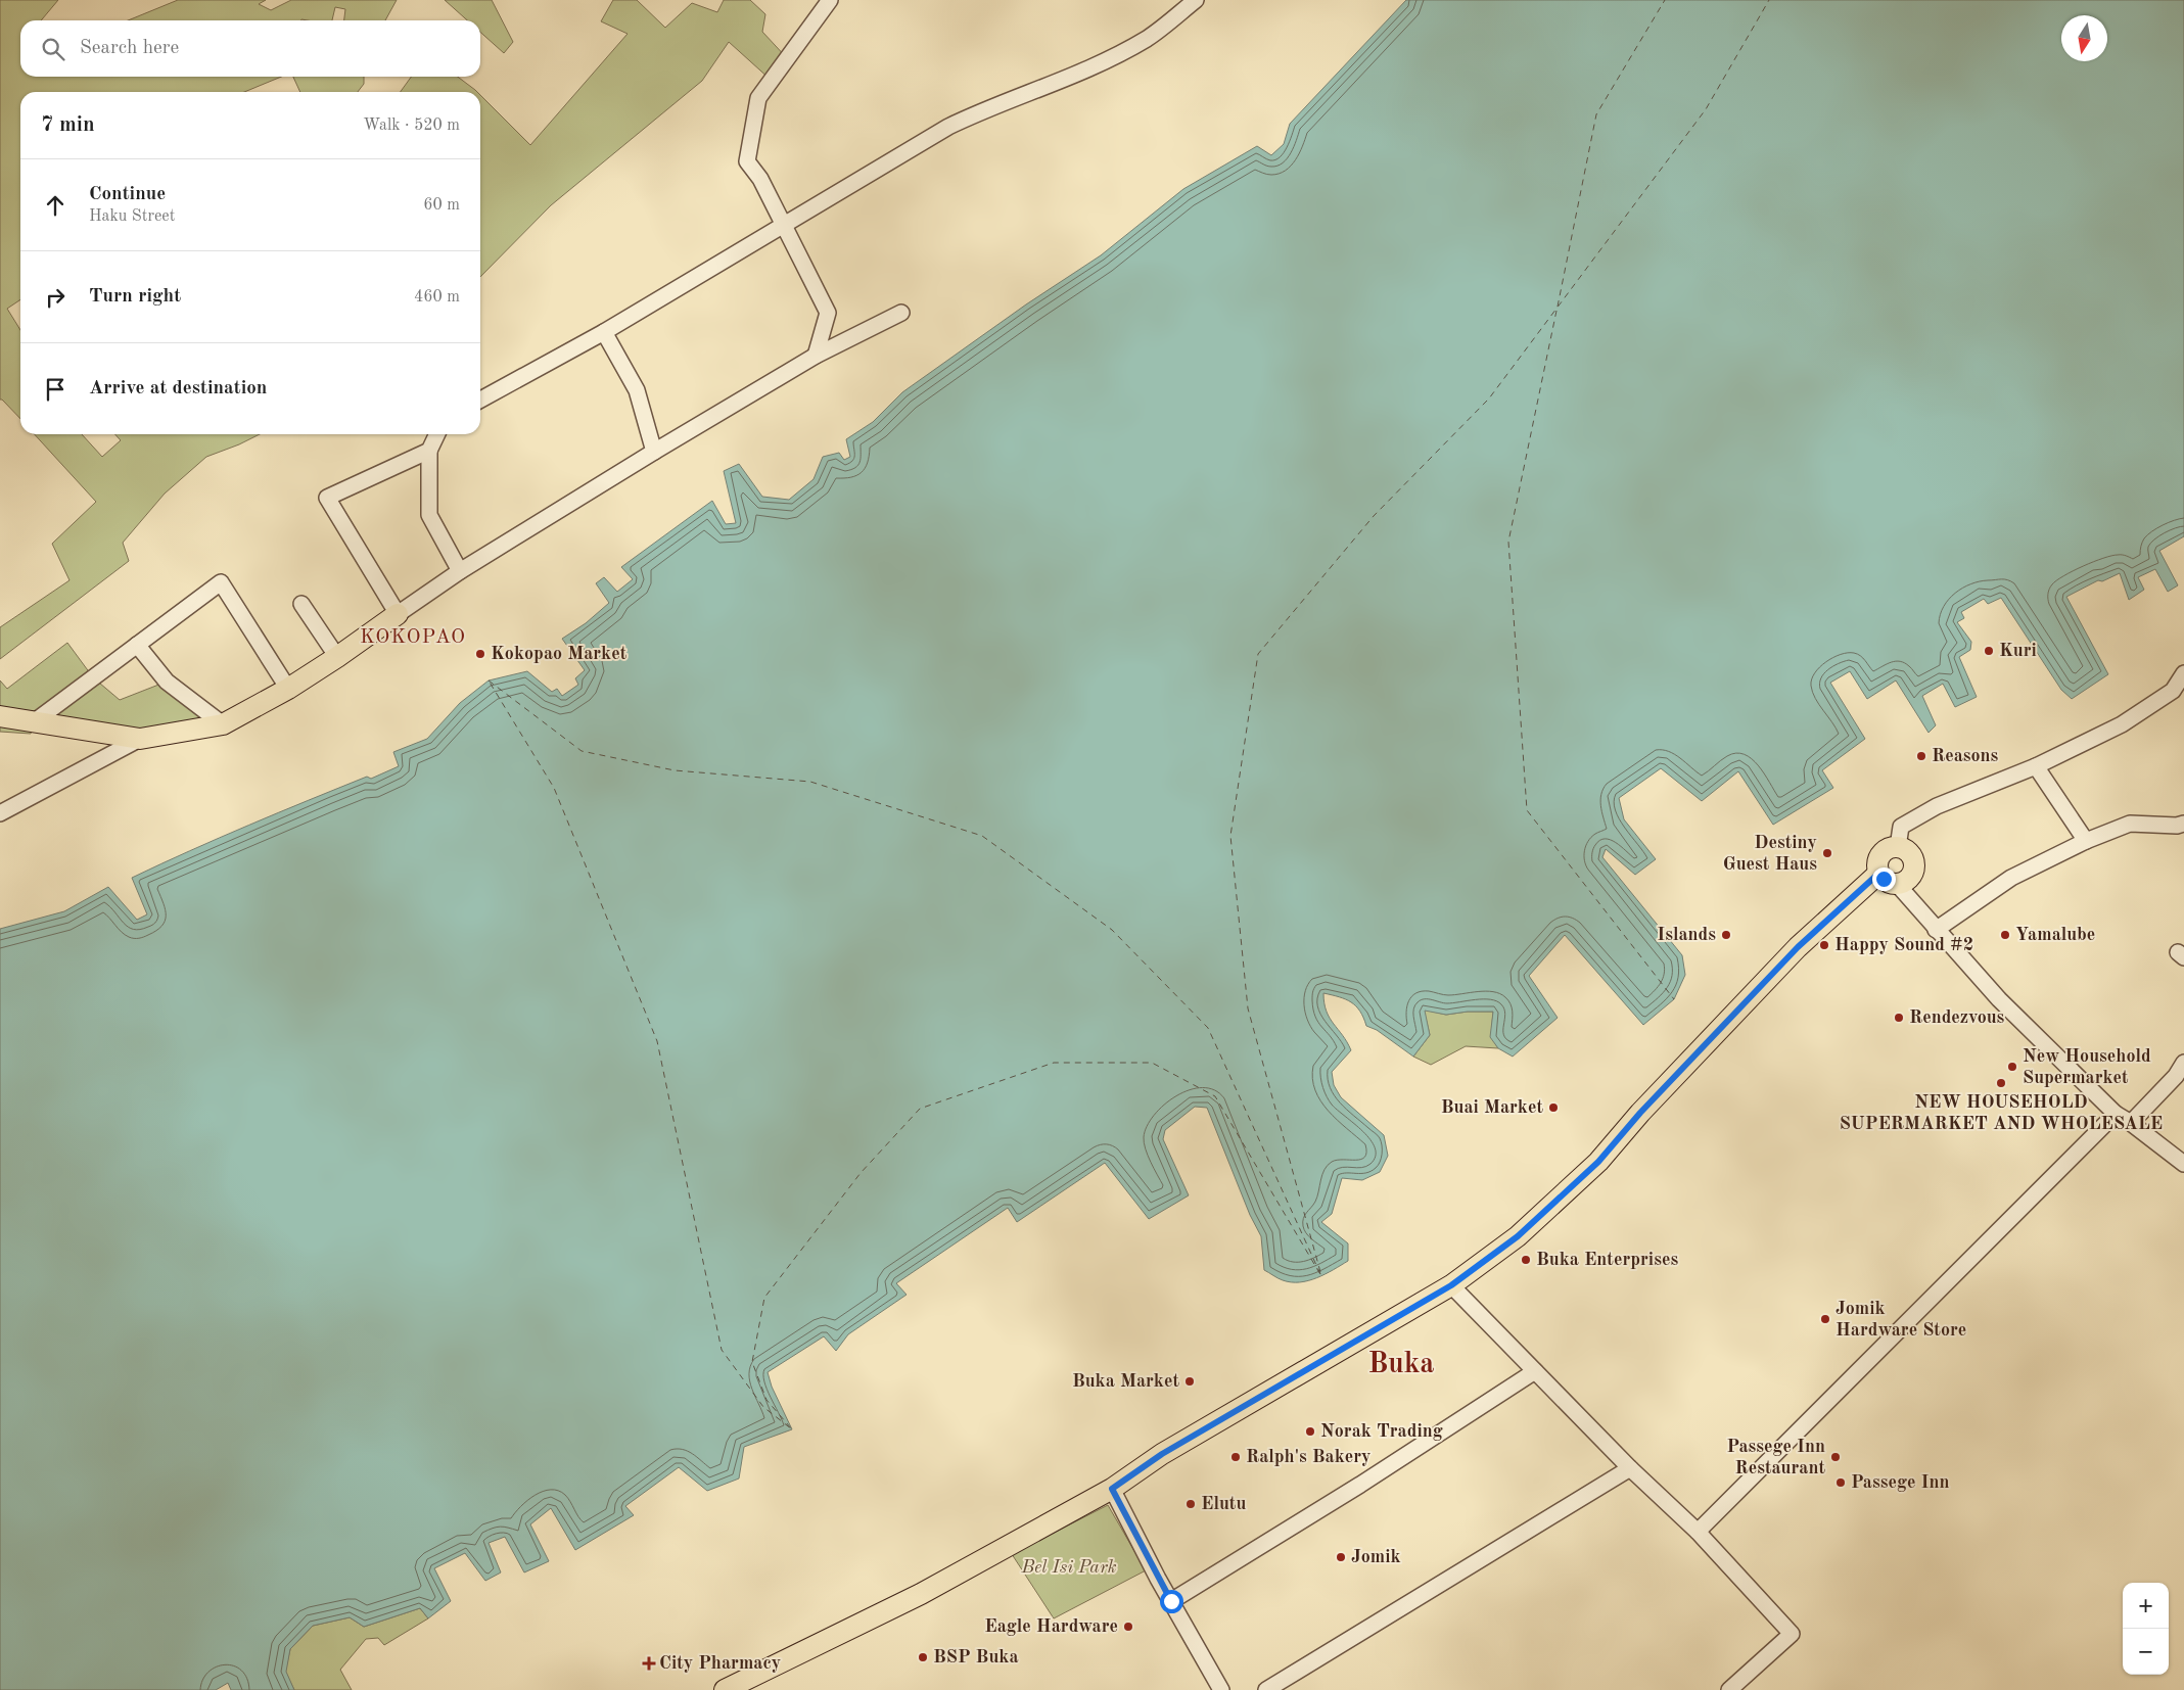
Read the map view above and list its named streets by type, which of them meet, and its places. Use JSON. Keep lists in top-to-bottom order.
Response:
{
  "districts": ["KOKOPAO", "Buka"],
  "parks": ["Bel Isi Park"],
  "places": {
    "other": [
      "Kuri",
      "Kokopao Market",
      "Reasons",
      "Destiny Guest Haus",
      "Islands",
      "Yamalube",
      "Happy Sound #2",
      "Rendezvous",
      "New Household Supermarket",
      "NEW HOUSEHOLD SUPERMARKET AND WHOLESALE",
      "Buai Market",
      "Buka Enterprises",
      "Jomik Hardware Store",
      "Buka Market",
      "Norak Trading",
      "Ralph's Bakery",
      "Passege Inn Restaurant",
      "Passege Inn",
      "Elutu",
      "Jomik",
      "Eagle Hardware",
      "BSP Buka"
    ],
    "health": ["City Pharmacy"]
  },
  "north": "bottom",
  "page": {
    "search": "Search here",
    "heading": ["7 min", "Walk · 520 m"],
    "list": [
      ["Continue", "Haku Street", "60 m"],
      ["Turn right", "460 m"],
      "Arrive at destination"
    ],
    "map_buttons": ["+", "−"]
  }
}
